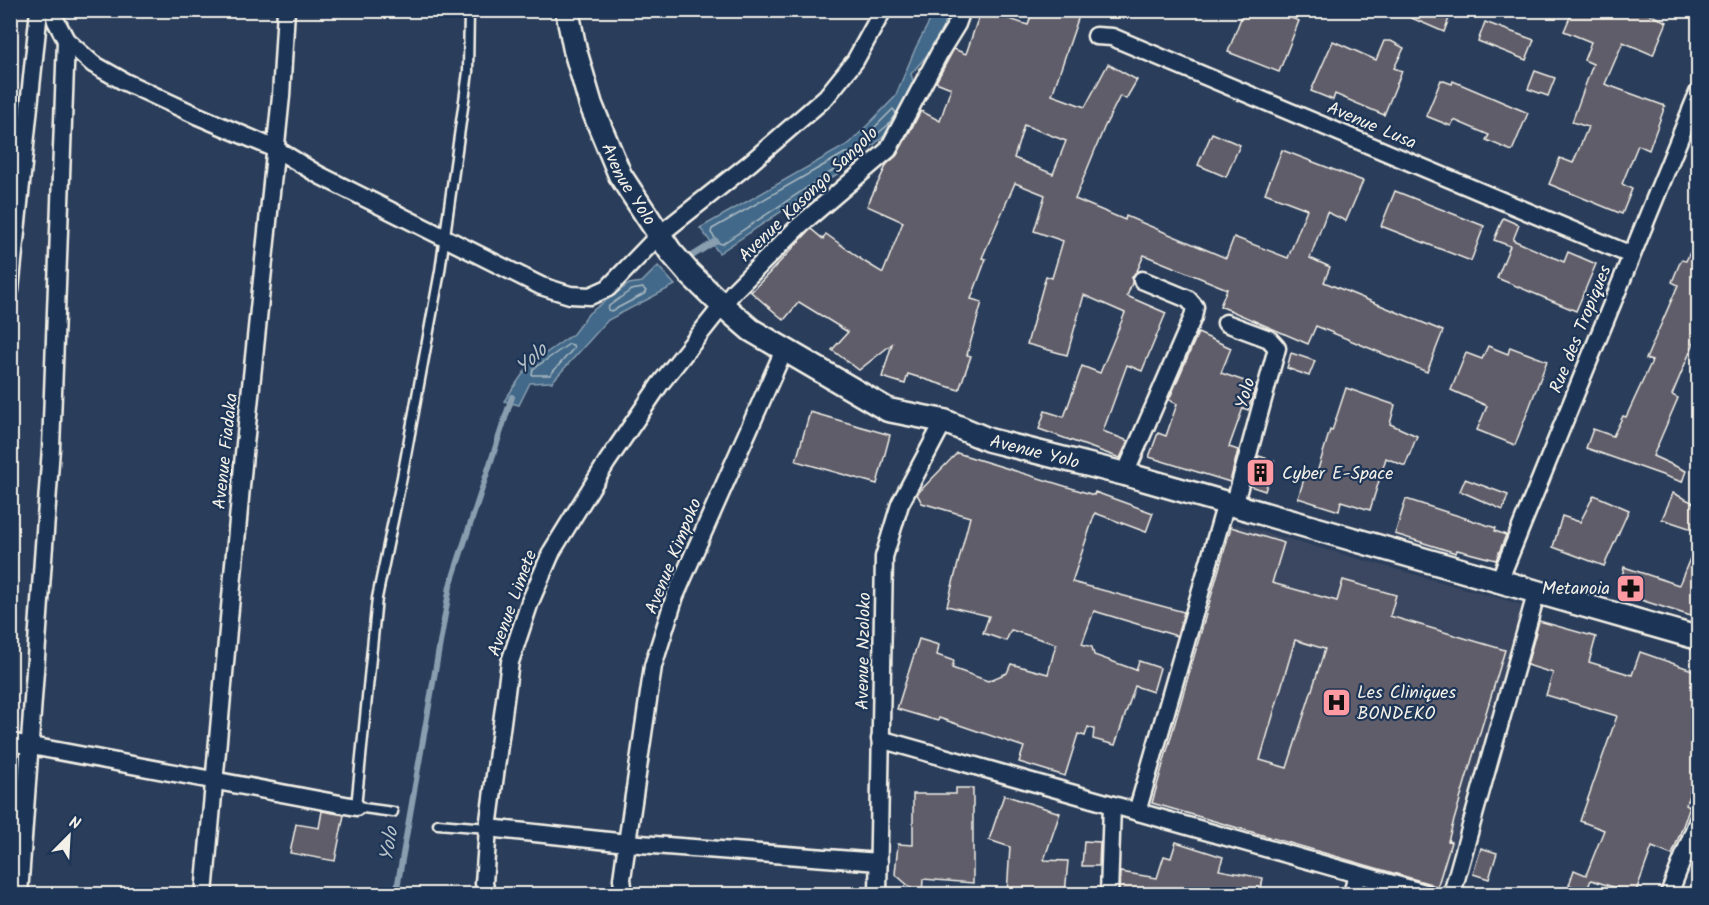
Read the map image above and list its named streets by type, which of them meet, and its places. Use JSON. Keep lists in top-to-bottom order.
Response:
{
  "streets": {
    "street": [
      "Avenue Lusa",
      "Avenue Yolo",
      "Avenue Kasongo Sangolo",
      "Rue des Tropiques",
      "Yolo",
      "Avenue Fiadaka",
      "Avenue Kimpoko",
      "Avenue Limete",
      "Avenue Nzoloko"
    ]
  },
  "crossings": [
    ["Avenue Lusa", "Rue des Tropiques"],
    ["Avenue Yolo", "Avenue Kasongo Sangolo"],
    ["Avenue Yolo", "Rue des Tropiques"],
    ["Avenue Yolo", "Yolo"],
    ["Avenue Yolo", "Avenue Kimpoko"],
    ["Avenue Yolo", "Avenue Limete"],
    ["Avenue Yolo", "Avenue Nzoloko"],
    ["Avenue Kasongo Sangolo", "Avenue Limete"]
  ],
  "water": ["Yolo"],
  "places": {
    "building": ["Cyber E-Space"],
    "pharmacy": ["Metanoia"],
    "hospital": ["Les Cliniques BONDEKO"]
  },
  "north": "top right"
}
